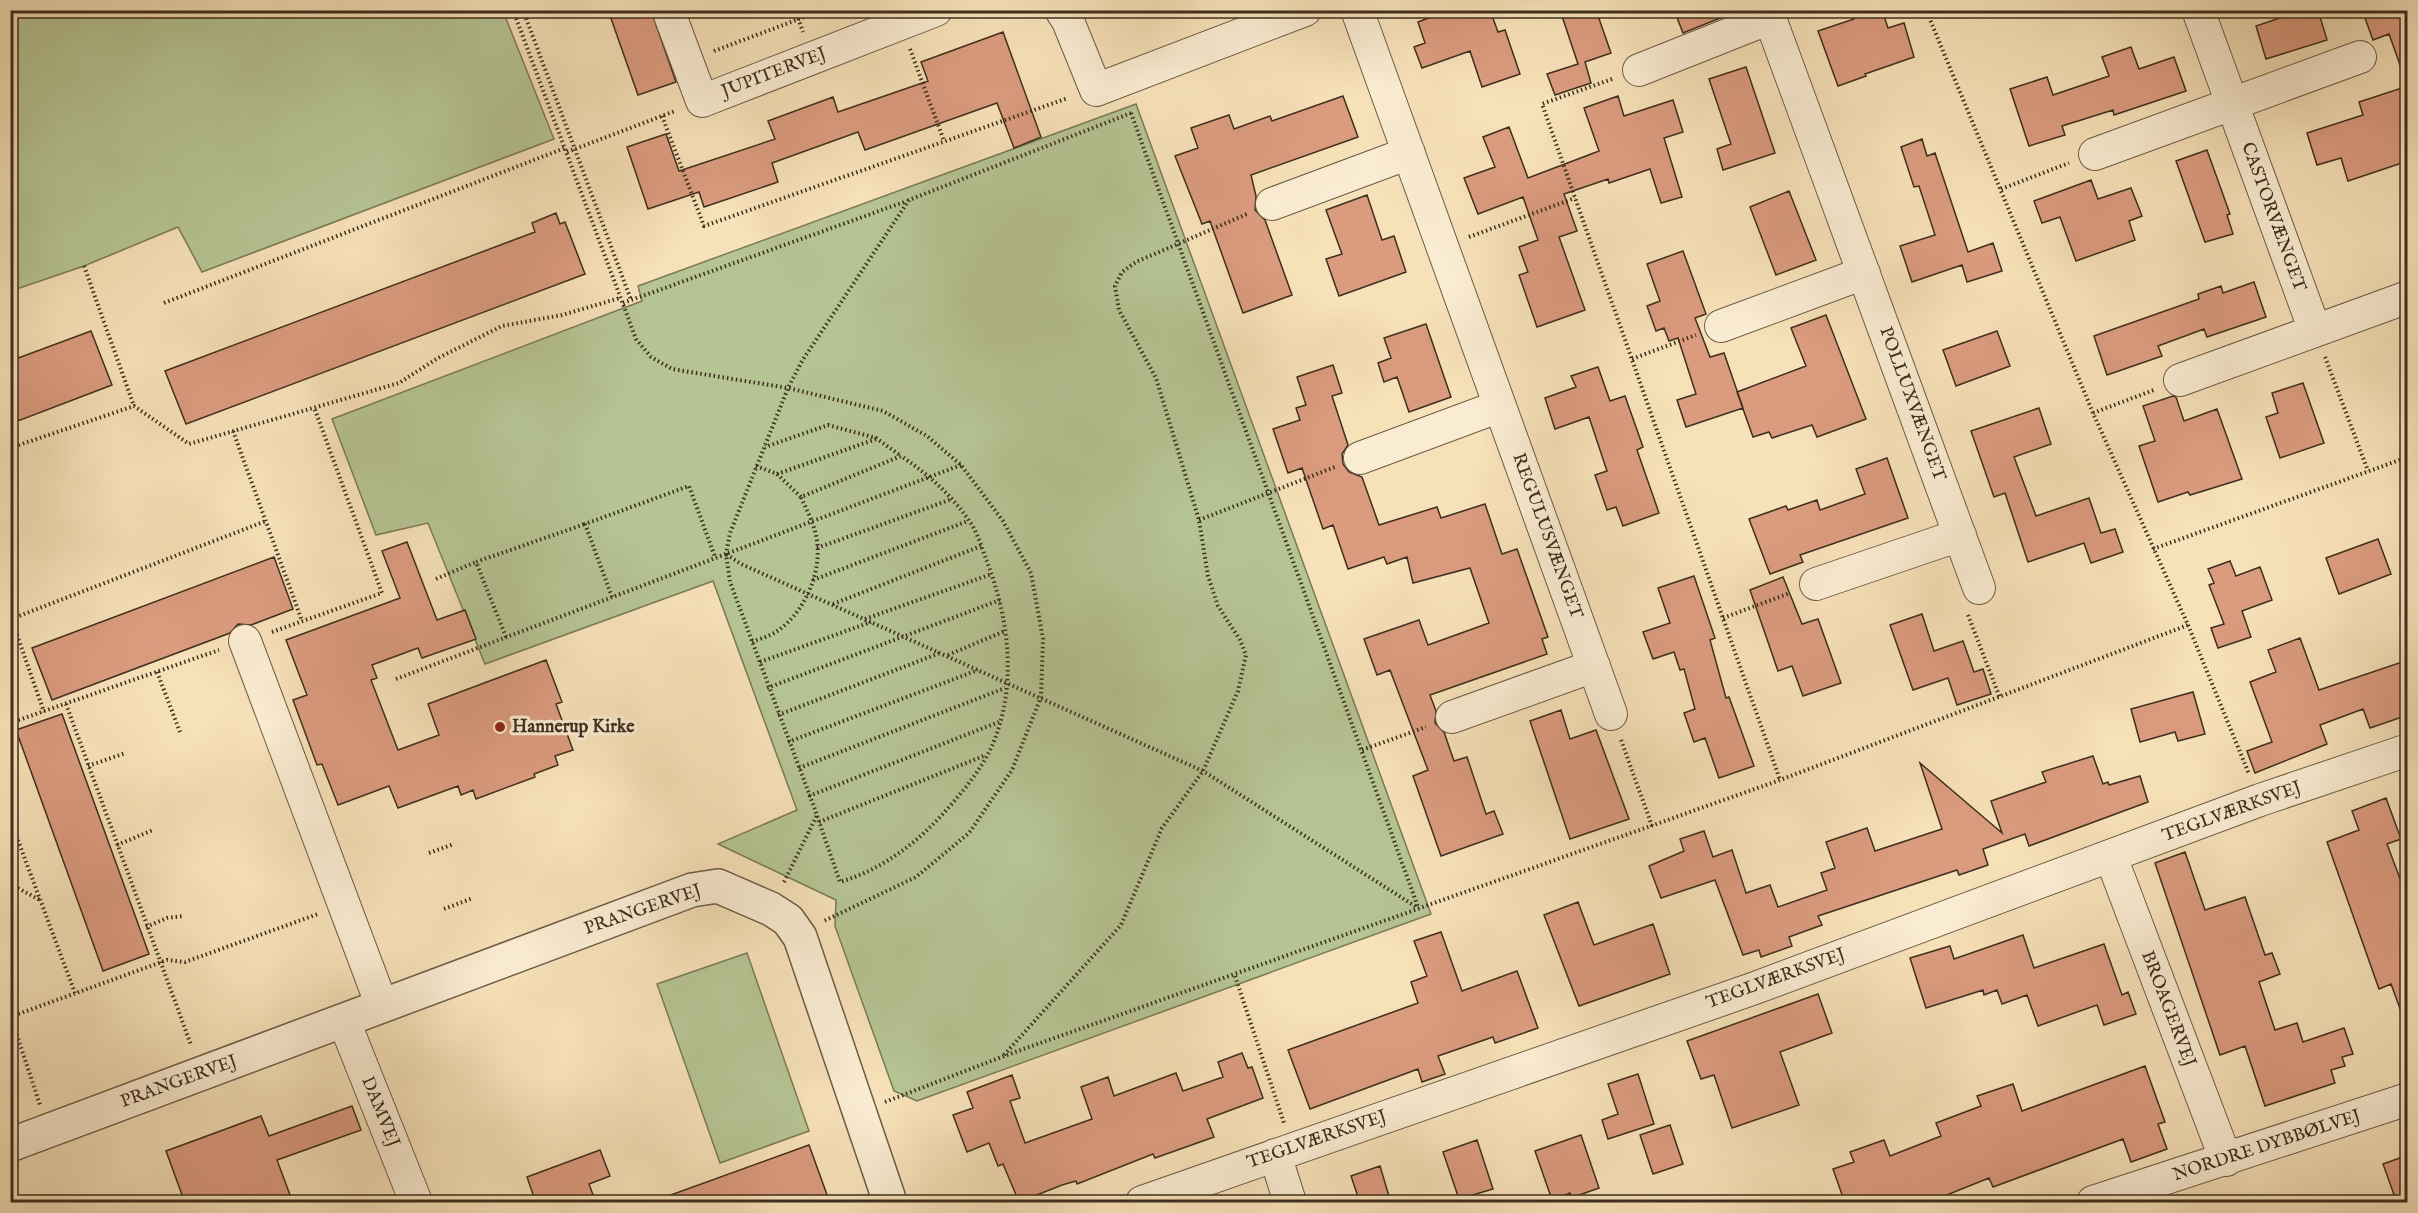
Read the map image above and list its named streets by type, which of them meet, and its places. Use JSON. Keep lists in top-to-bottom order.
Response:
{
  "streets": {
    "street": [
      "JUPITERVEJ",
      "CASTORVÆNGET",
      "POLLUXVÆNGET",
      "REGULUSVÆNGET",
      "TEGLVÆRKSVEJ",
      "PRANGERVEJ",
      "BROAGERVEJ",
      "DAMVEJ",
      "NORDRE DYBBØLVEJ"
    ]
  },
  "crossings": [
    ["TEGLVÆRKSVEJ", "BROAGERVEJ"],
    ["PRANGERVEJ", "DAMVEJ"],
    ["BROAGERVEJ", "NORDRE DYBBØLVEJ"]
  ],
  "places": ["Hannerup Kirke"]
}
